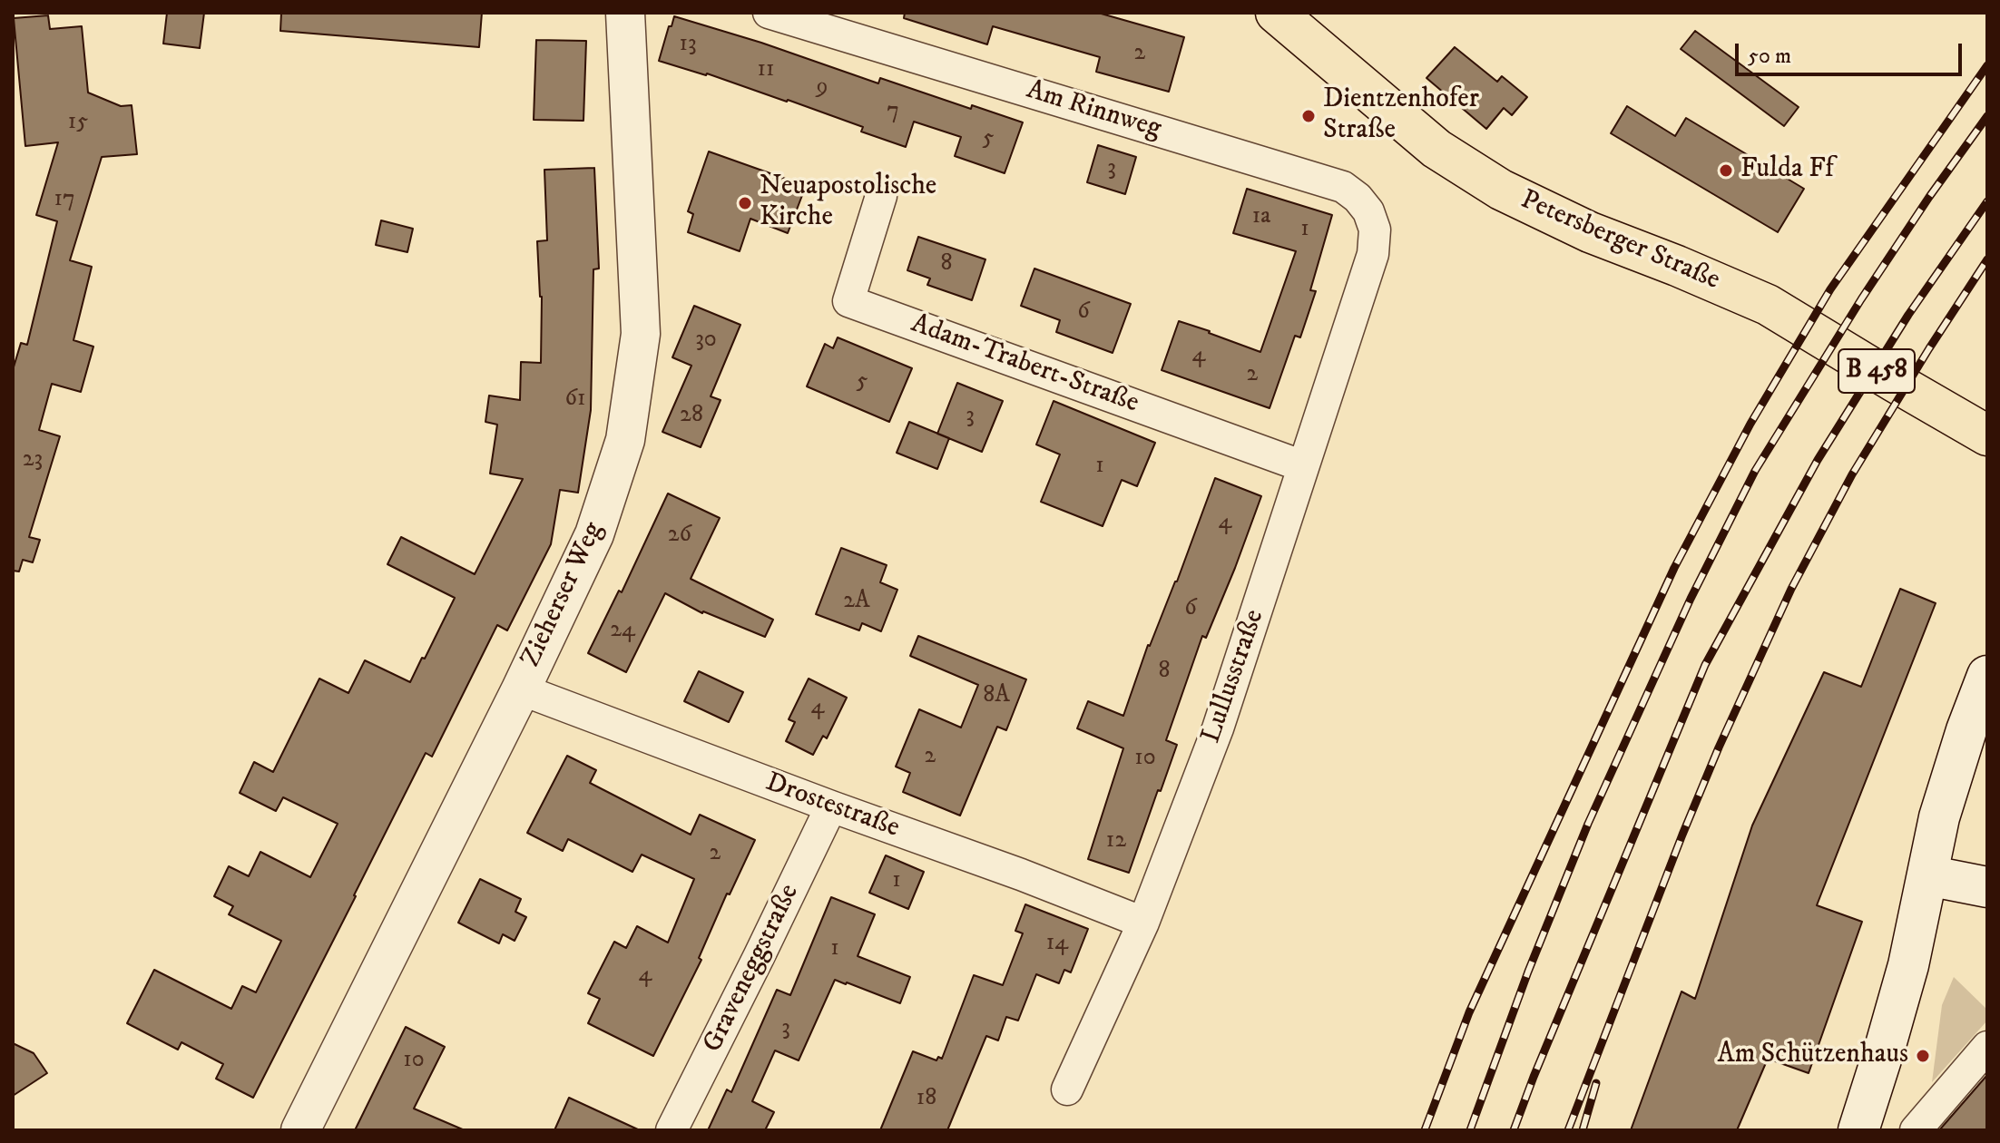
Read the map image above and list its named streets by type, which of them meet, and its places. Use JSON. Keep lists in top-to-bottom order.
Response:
{
  "streets": {
    "main road": ["Petersberger Straße", "B 458"],
    "street": [
      "Am Rinnweg",
      "Adam-Trabert-Straße",
      "Zieherser Weg",
      "Lullusstraße",
      "Drostestraße",
      "Graveneggstraße"
    ]
  },
  "crossings": [
    ["Am Rinnweg", "Lullusstraße"],
    ["Adam-Trabert-Straße", "Lullusstraße"],
    ["Zieherser Weg", "Drostestraße"],
    ["Lullusstraße", "Drostestraße"],
    ["Drostestraße", "Graveneggstraße"]
  ],
  "places": [
    "Dientzenhofer Straße",
    "Fulda Ff",
    "Neuapostolische Kirche",
    "Am Schützenhaus"
  ],
  "house_numbers": [
    "13",
    "2",
    "11",
    "9",
    "7",
    "15",
    "5",
    "3",
    "17",
    "1a",
    "1",
    "8",
    "6",
    "30",
    "4",
    "2",
    "5",
    "61",
    "28",
    "3",
    "23",
    "1",
    "4",
    "26",
    "2A",
    "6",
    "24",
    "8",
    "8A",
    "4",
    "2",
    "10",
    "12",
    "2",
    "1",
    "14",
    "1",
    "4",
    "3",
    "10",
    "18"
  ],
  "scale_bar": "50 m"
}
